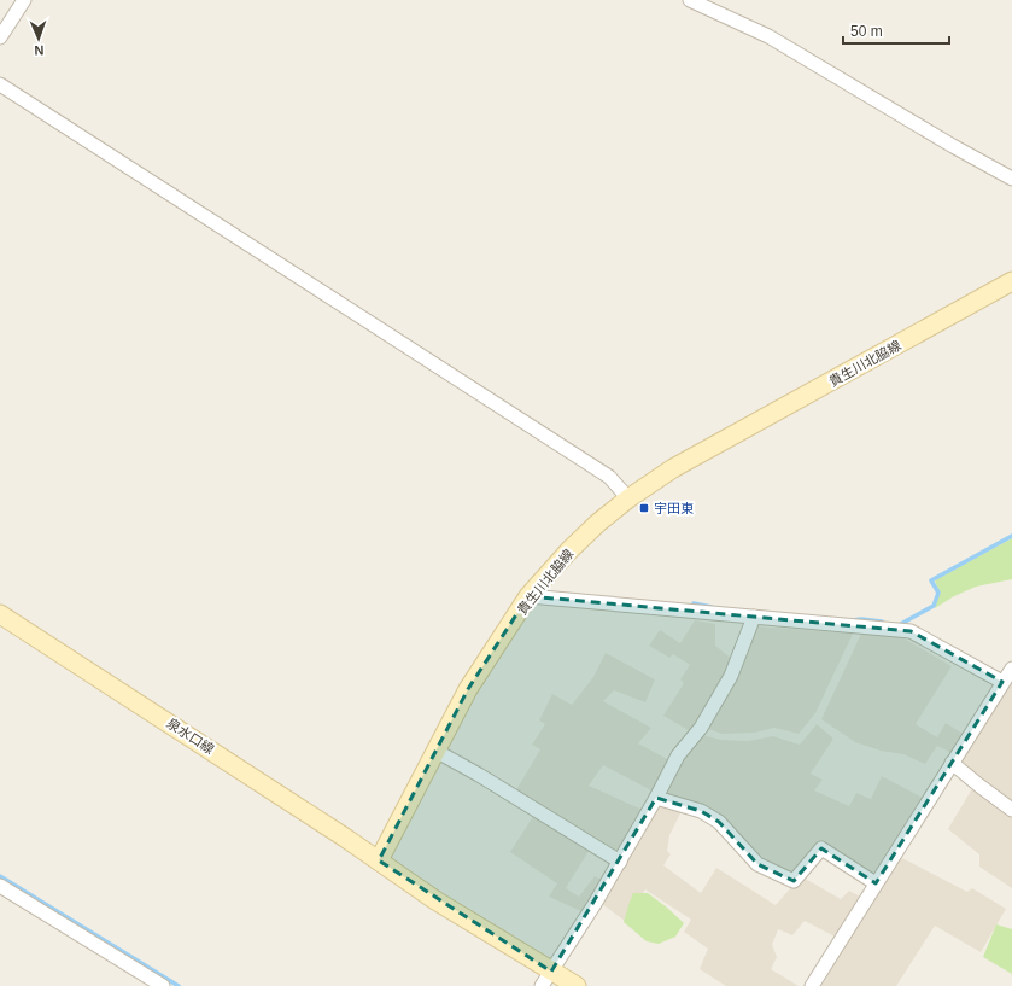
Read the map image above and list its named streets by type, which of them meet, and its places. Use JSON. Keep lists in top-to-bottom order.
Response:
{
  "streets": {
    "main road": ["貴生川北脇線", "泉水口線"]
  },
  "crossings": [
    ["貴生川北脇線", "泉水口線"]
  ],
  "places": {
    "transit": ["宇田東"]
  },
  "scale_bar": "50 m",
  "north": "bottom"
}
